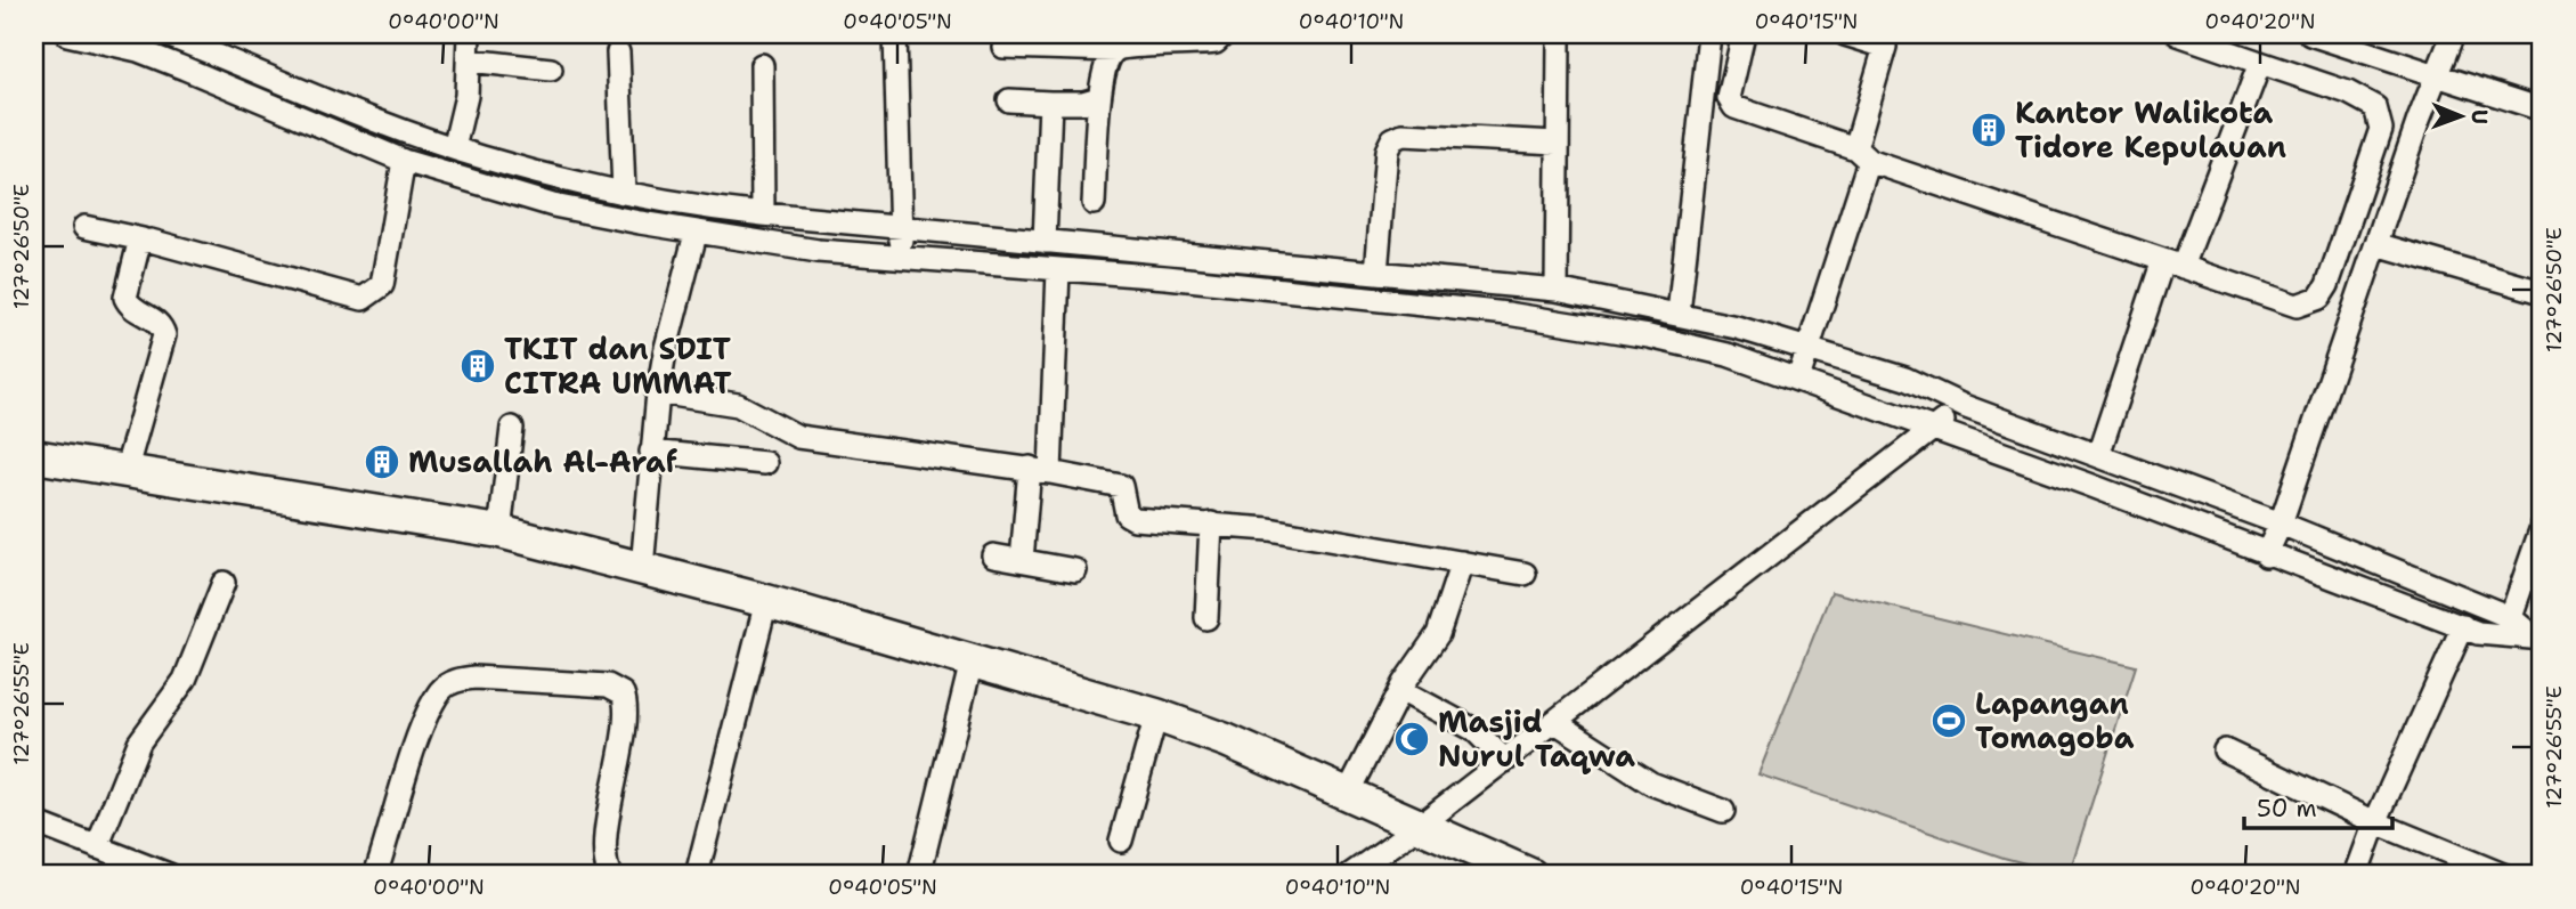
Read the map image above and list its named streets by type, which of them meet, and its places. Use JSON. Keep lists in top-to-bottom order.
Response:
{
  "places": {
    "building": ["Kantor Walikota Tidore Kepulauan", "TKIT dan SDIT CITRA UMMAT", "Musallah Al-Araf"],
    "sports": ["Lapangan Tomagoba"],
    "mosque": ["Masjid Nurul Taqwa"]
  },
  "scale_bar": "50 m",
  "north": "right",
  "coordinates": [
    "0°40'00\"N",
    "0°40'05\"N",
    "0°40'10\"N",
    "0°40'15\"N",
    "0°40'20\"N",
    "127°26'50\"E",
    "127°26'55\"E"
  ]
}
